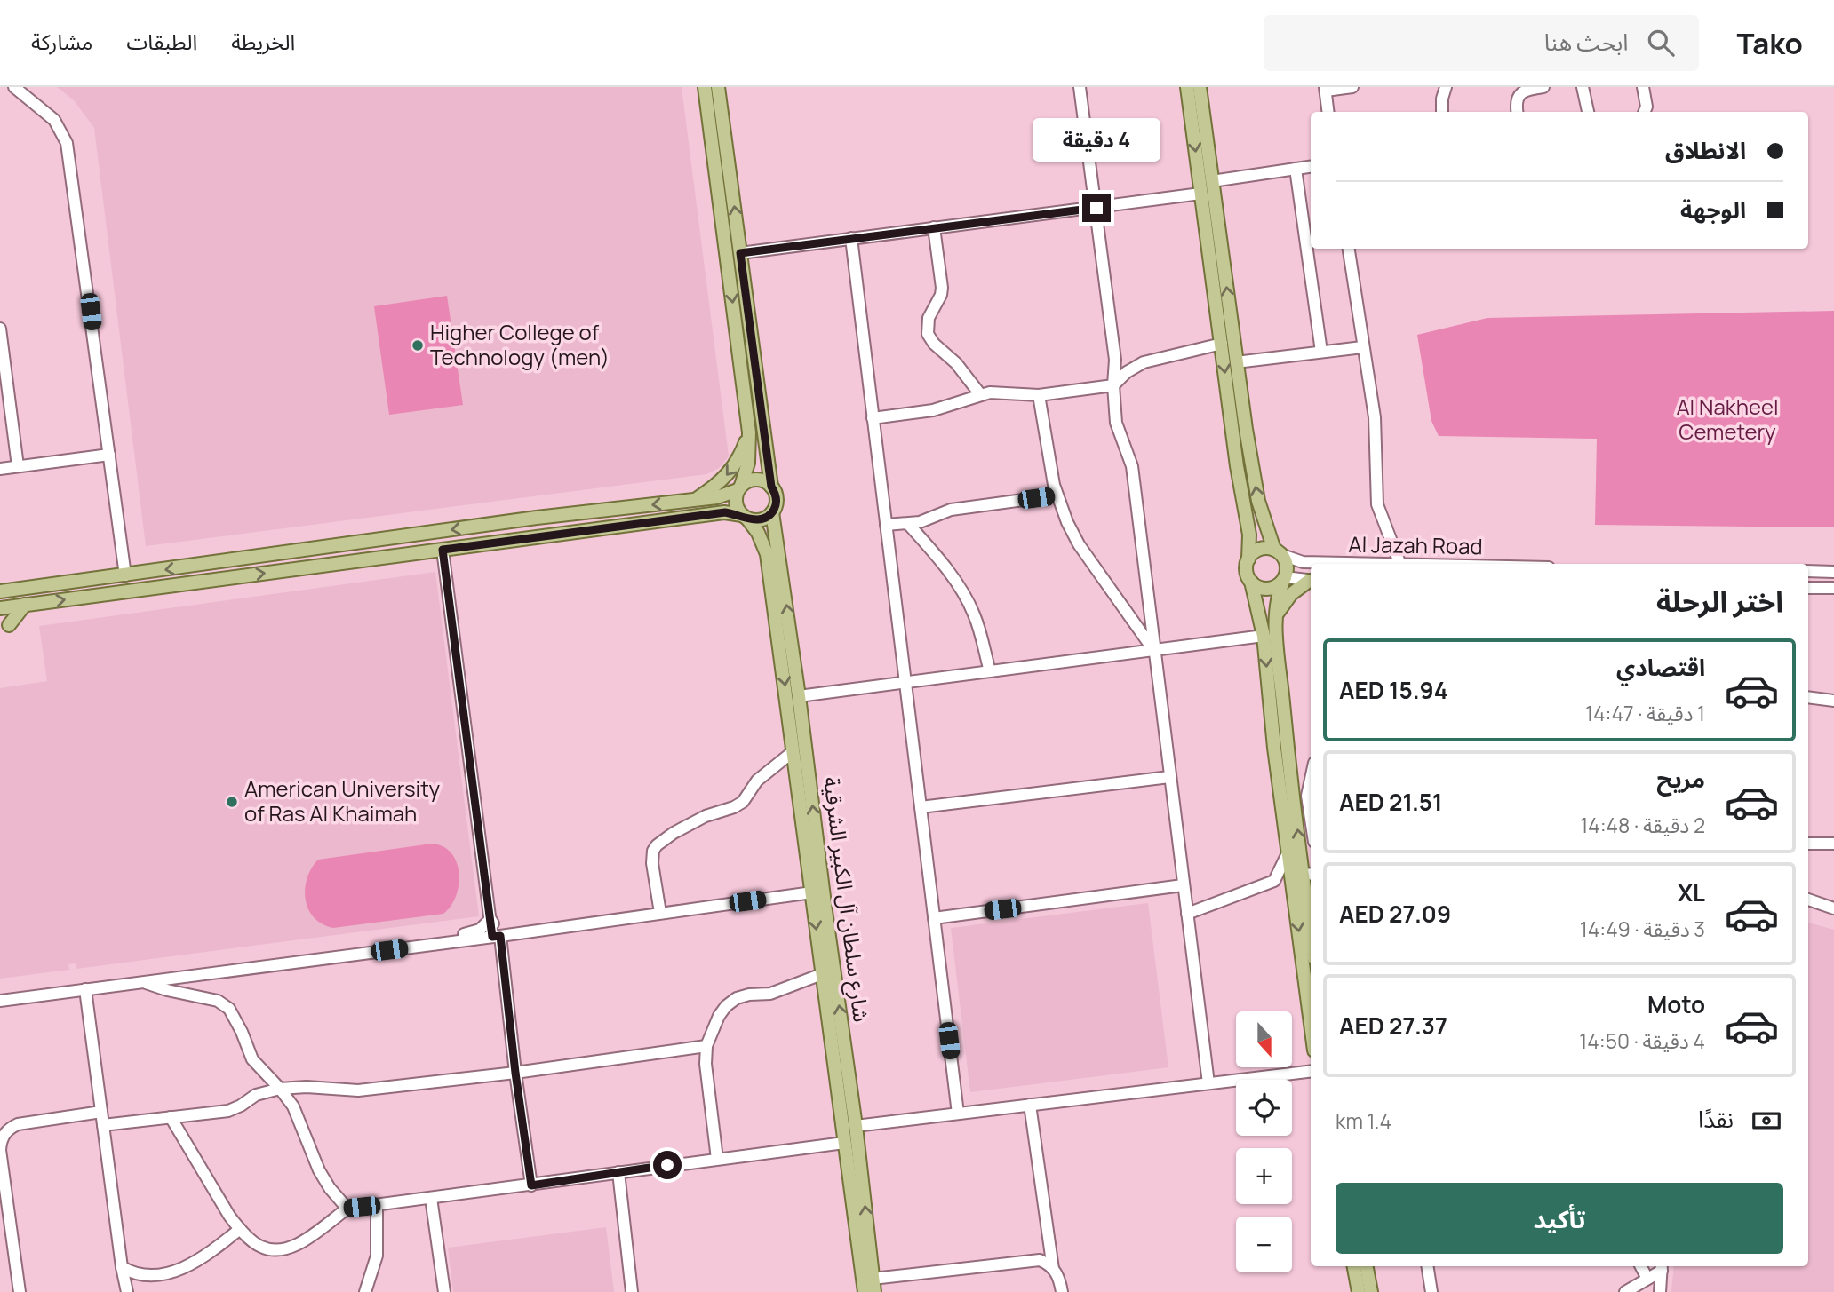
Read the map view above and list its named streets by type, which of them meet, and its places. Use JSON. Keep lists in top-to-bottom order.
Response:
{
  "streets": {
    "main road": ["شارع سلطان آل الكبير الشرقية"],
    "street": ["Al Jazah Road"]
  },
  "parks": ["Al Nakheel Cemetery"],
  "places": ["Higher College of Technology (men)", "American University of Ras Al Khaimah"],
  "north": "bottom",
  "page": {
    "header": "Tako",
    "search": "ابحث هنا",
    "nav": ["الخريطة", "الطبقات", "مشاركة"],
    "banner": ["الانطلاق", "الوجهة"],
    "bubble": "4 دقيقة",
    "heading": "اختر الرحلة",
    "list": [
      {
        "name": "اقتصادي",
        "note": "1 دقيقة · 14:47",
        "value": "AED 15.94"
      },
      {
        "name": "مريح",
        "note": "2 دقيقة · 14:48",
        "value": "AED 21.51"
      },
      {
        "name": "XL",
        "note": "3 دقيقة · 14:49",
        "value": "AED 27.09"
      },
      {
        "name": "Moto",
        "note": "4 دقيقة · 14:50",
        "value": "AED 27.37"
      }
    ],
    "map_buttons": ["+", "−"],
    "pay": ["نقدًا", "1.4 km"],
    "buttons": "تأكيد"
  }
}
